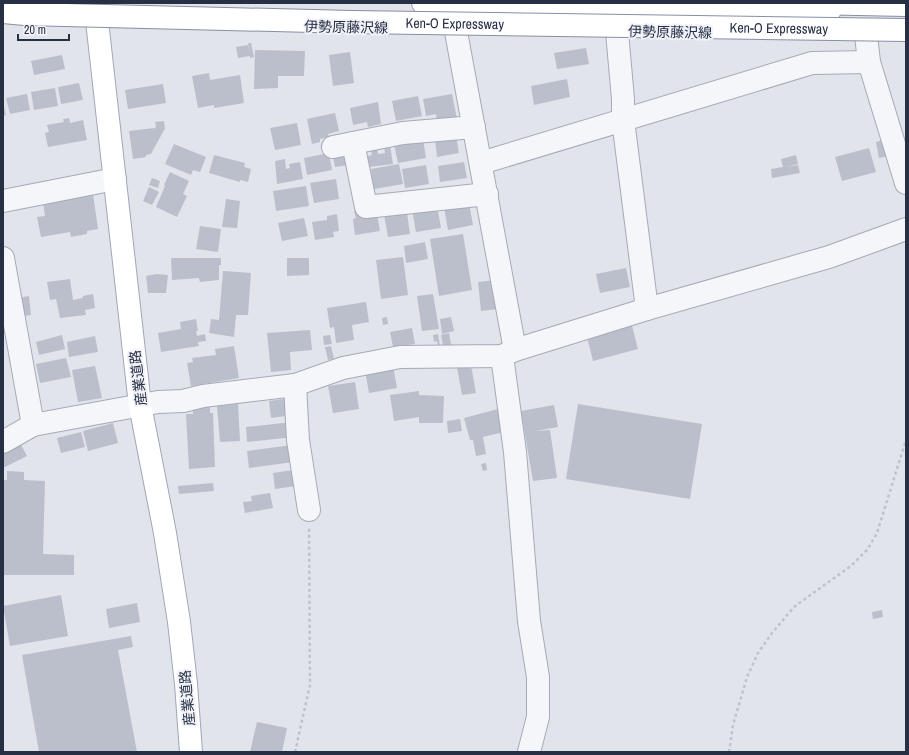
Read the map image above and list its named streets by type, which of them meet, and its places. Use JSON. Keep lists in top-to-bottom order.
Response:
{
  "streets": {
    "main road": ["Ken-O Expressway", "伊勢原藤沢線", "産業道路"]
  },
  "crossings": [
    ["伊勢原藤沢線", "産業道路"]
  ],
  "scale_bar": "20 m"
}
